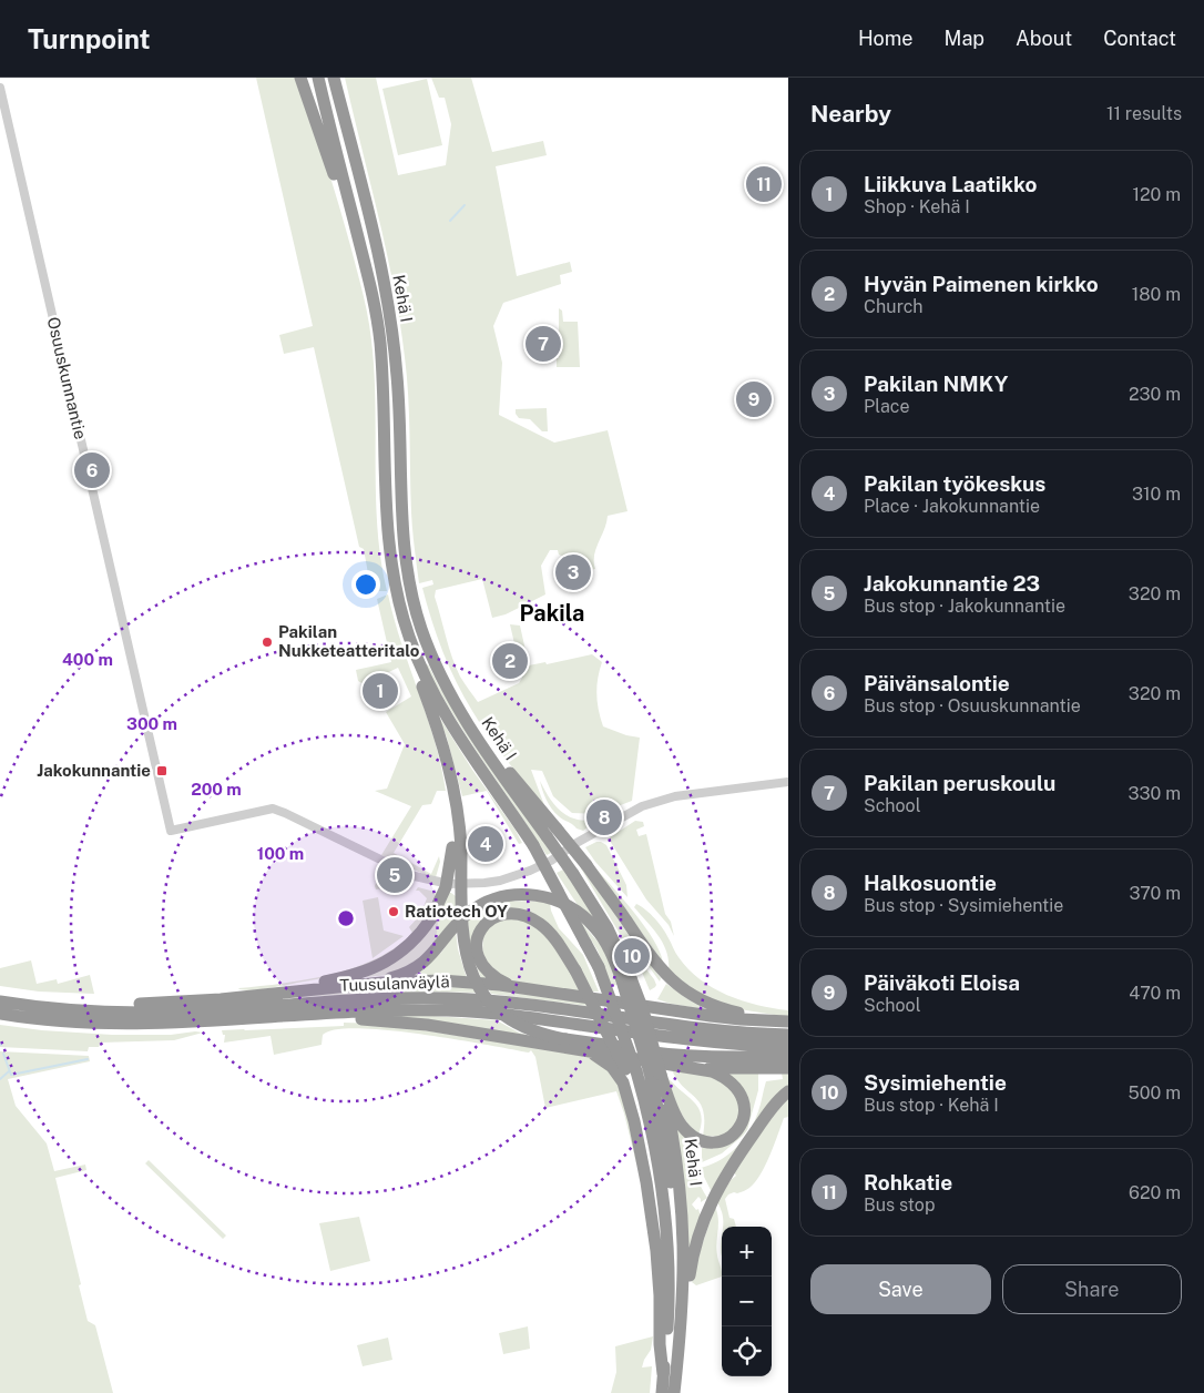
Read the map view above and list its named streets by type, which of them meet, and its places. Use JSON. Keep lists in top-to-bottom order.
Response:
{
  "streets": {
    "highway": ["Kehä I", "Tuusulanväylä"],
    "street": ["Osuuskunnantie"]
  },
  "districts": ["Pakila"],
  "places": {
    "other": ["Pakilan Nukketeatteritalo", "Ratiotech OY"],
    "transit": ["Jakokunnantie"]
  },
  "page": {
    "header": "Turnpoint",
    "nav": [
      "Home",
      "Map",
      "About",
      "Contact"
    ],
    "heading": ["Nearby", "11 results"],
    "list": [
      {
        "mark": "1",
        "name": "Liikkuva Laatikko",
        "note": "Shop · Kehä I",
        "value": "120 m"
      },
      {
        "mark": "2",
        "name": "Hyvän Paimenen kirkko",
        "note": "Church",
        "value": "180 m"
      },
      {
        "mark": "3",
        "name": "Pakilan NMKY",
        "note": "Place",
        "value": "230 m"
      },
      {
        "mark": "4",
        "name": "Pakilan työkeskus",
        "note": "Place · Jakokunnantie",
        "value": "310 m"
      },
      {
        "mark": "5",
        "name": "Jakokunnantie 23",
        "note": "Bus stop · Jakokunnantie",
        "value": "320 m"
      },
      {
        "mark": "6",
        "name": "Päivänsalontie",
        "note": "Bus stop · Osuuskunnantie",
        "value": "320 m"
      },
      {
        "mark": "7",
        "name": "Pakilan peruskoulu",
        "note": "School",
        "value": "330 m"
      },
      {
        "mark": "8",
        "name": "Halkosuontie",
        "note": "Bus stop · Sysimiehentie",
        "value": "370 m"
      },
      {
        "mark": "9",
        "name": "Päiväkoti Eloisa",
        "note": "School",
        "value": "470 m"
      },
      {
        "mark": "10",
        "name": "Sysimiehentie",
        "note": "Bus stop · Kehä I",
        "value": "500 m"
      },
      {
        "mark": "11",
        "name": "Rohkatie",
        "note": "Bus stop",
        "value": "620 m"
      }
    ],
    "pins": [
      "11",
      "7",
      "9",
      "6",
      "3",
      "2",
      "1",
      "8",
      "4",
      "5",
      "10"
    ],
    "map_buttons": ["+", "−"],
    "buttons": ["Save", "Share"]
  },
  "rings": [
    "400 m",
    "300 m",
    "200 m",
    "100 m"
  ]
}
